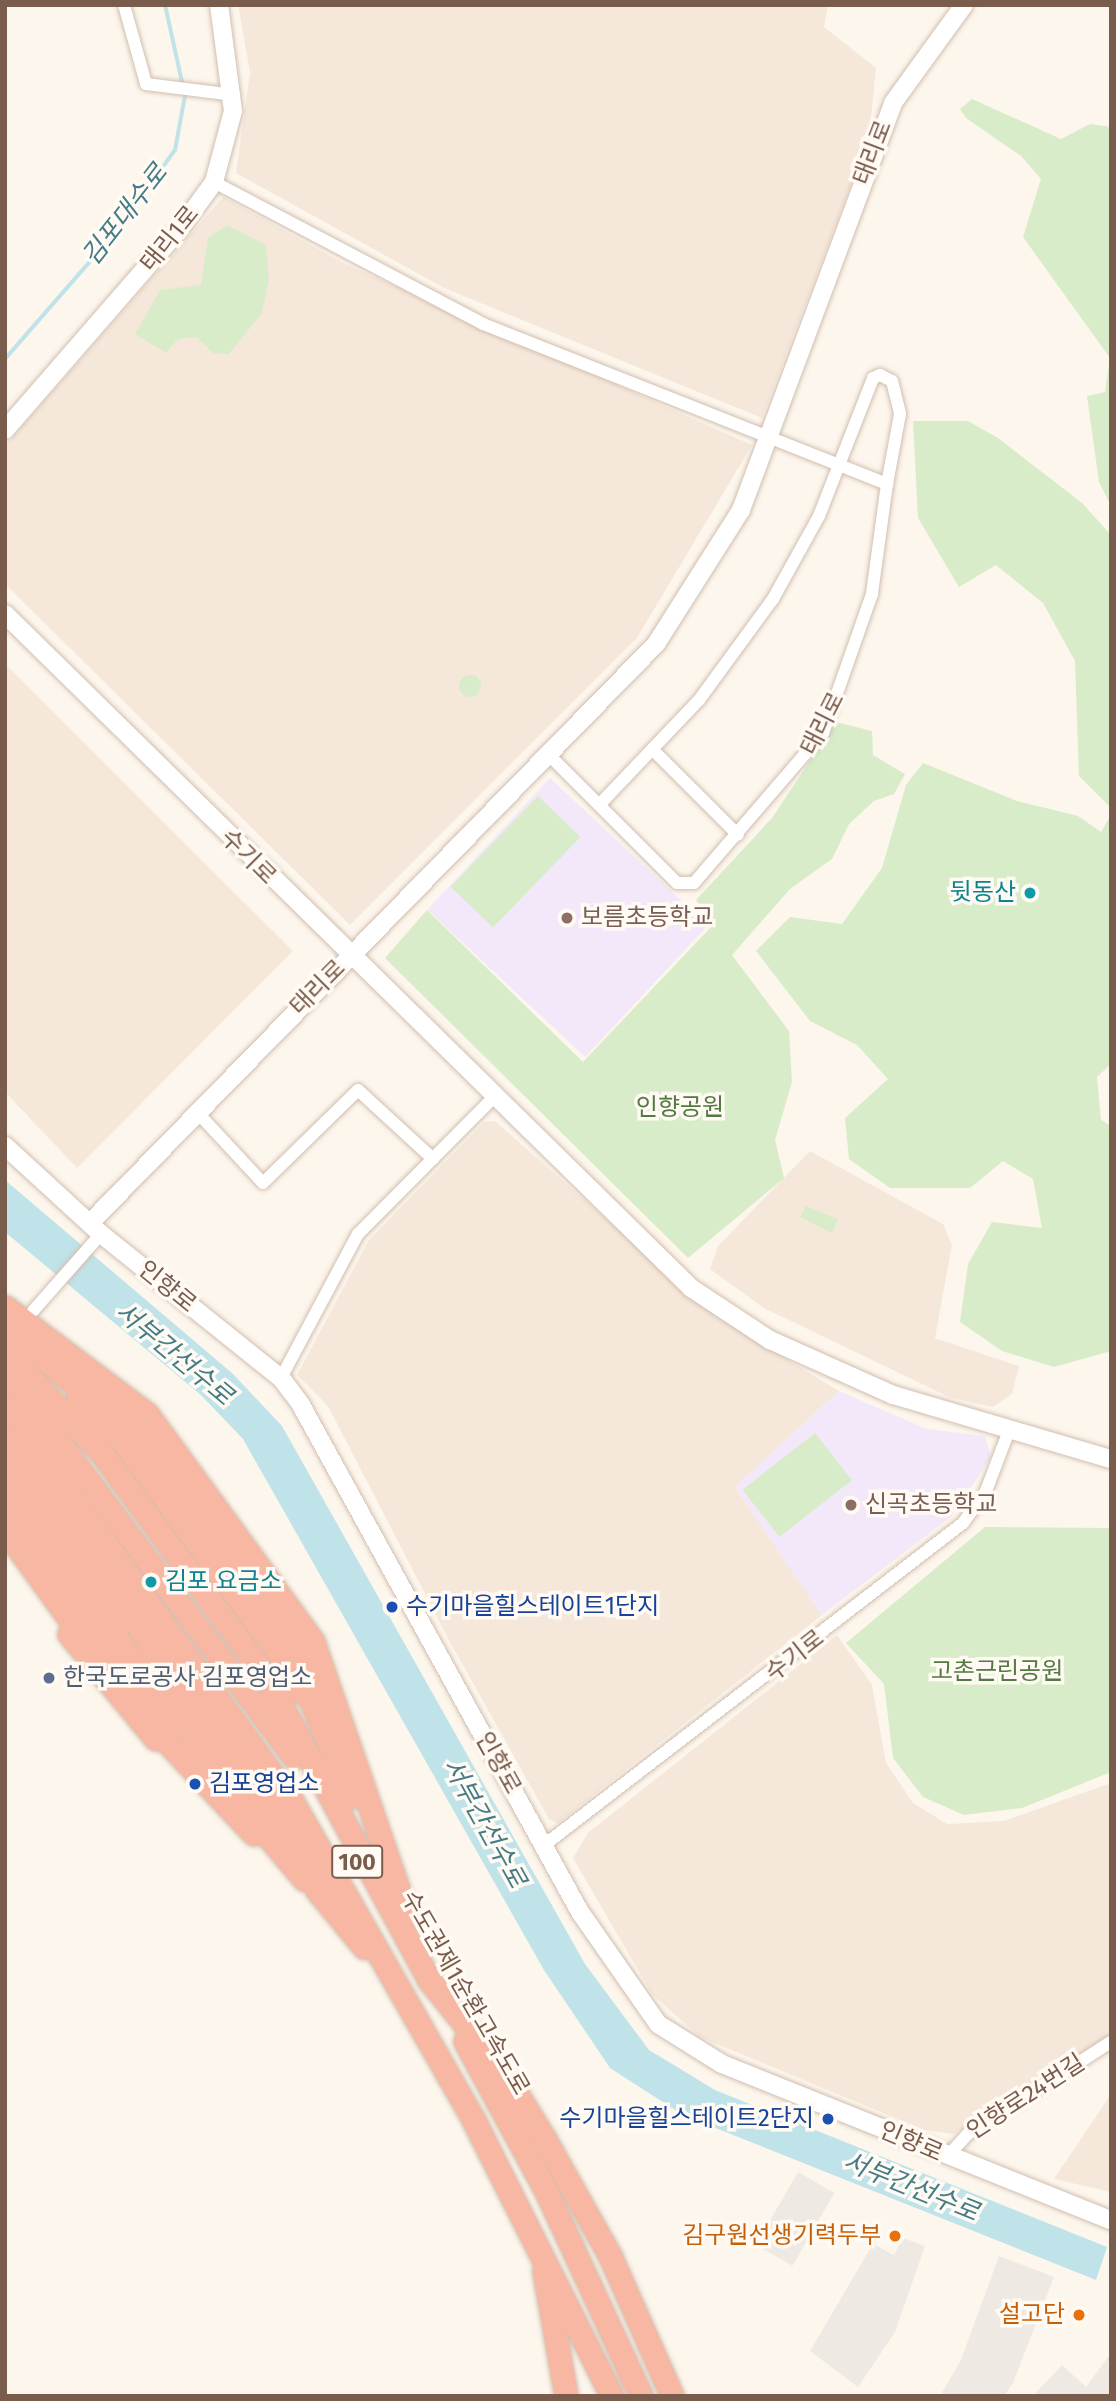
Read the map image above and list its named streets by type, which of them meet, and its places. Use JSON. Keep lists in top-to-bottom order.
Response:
{
  "streets": {
    "highway": ["100", "수도권제1순환고속도로"],
    "street": [
      "태리로",
      "태리1로",
      "수기로",
      "인향로",
      "인향로24번길"
    ]
  },
  "crossings": [
    ["태리로", "수기로"],
    ["태리로", "인향로"],
    ["수기로", "인향로"],
    ["인향로", "인향로24번길"]
  ],
  "water": ["김포대수로", "서부간선수로"],
  "parks": ["인향공원", "고촌근린공원"],
  "places": [
    "뒷동산",
    "보름초등학교",
    "신곡초등학교",
    "김포 요금소",
    "수기마을힐스테이트1단지",
    "한국도로공사 김포영업소",
    "김포영업소",
    "수기마을힐스테이트2단지",
    "김구원선생기력두부",
    "설고단"
  ]
}
